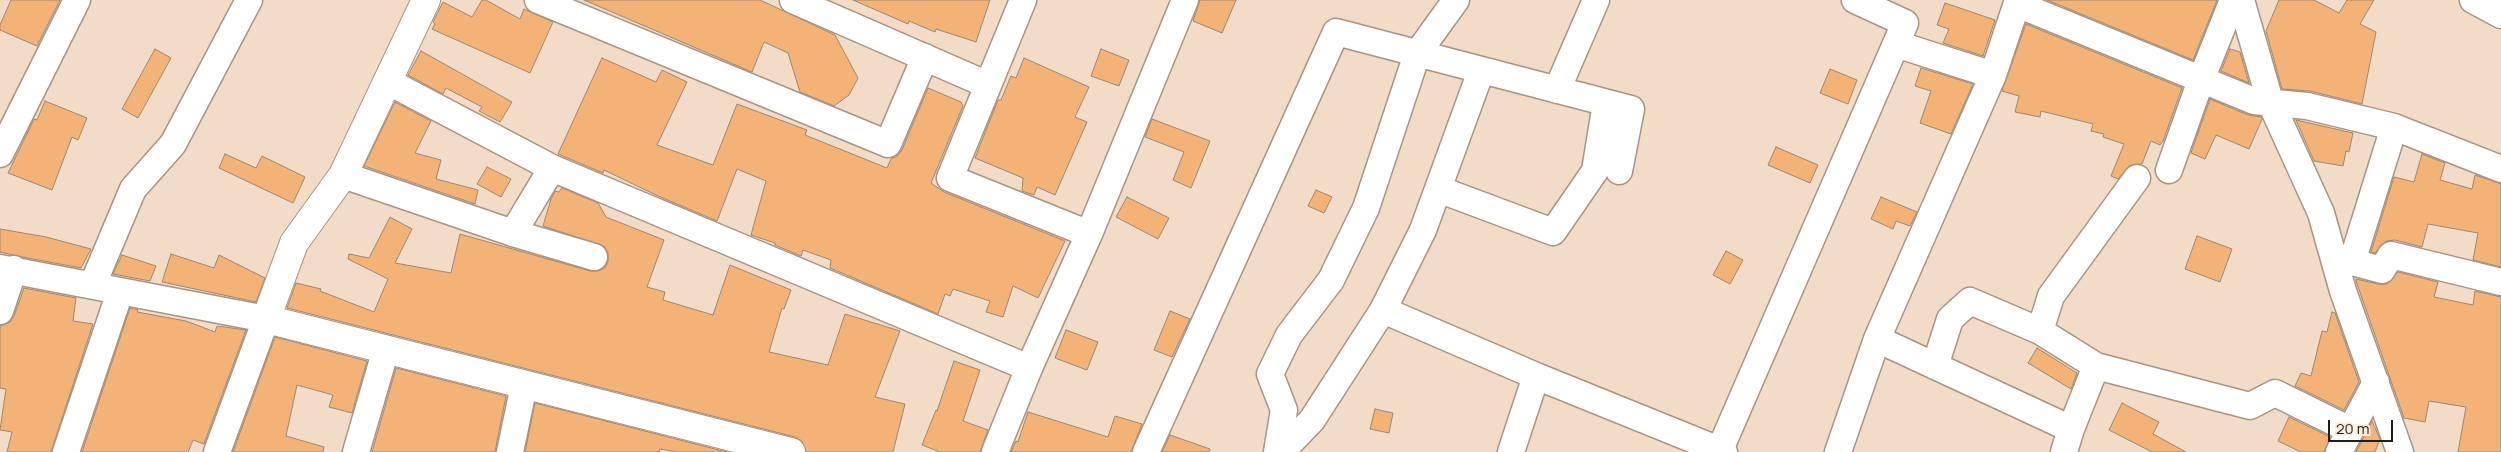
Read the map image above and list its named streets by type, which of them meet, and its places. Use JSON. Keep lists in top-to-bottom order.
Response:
{
  "scale_bar": "20 m"
}
